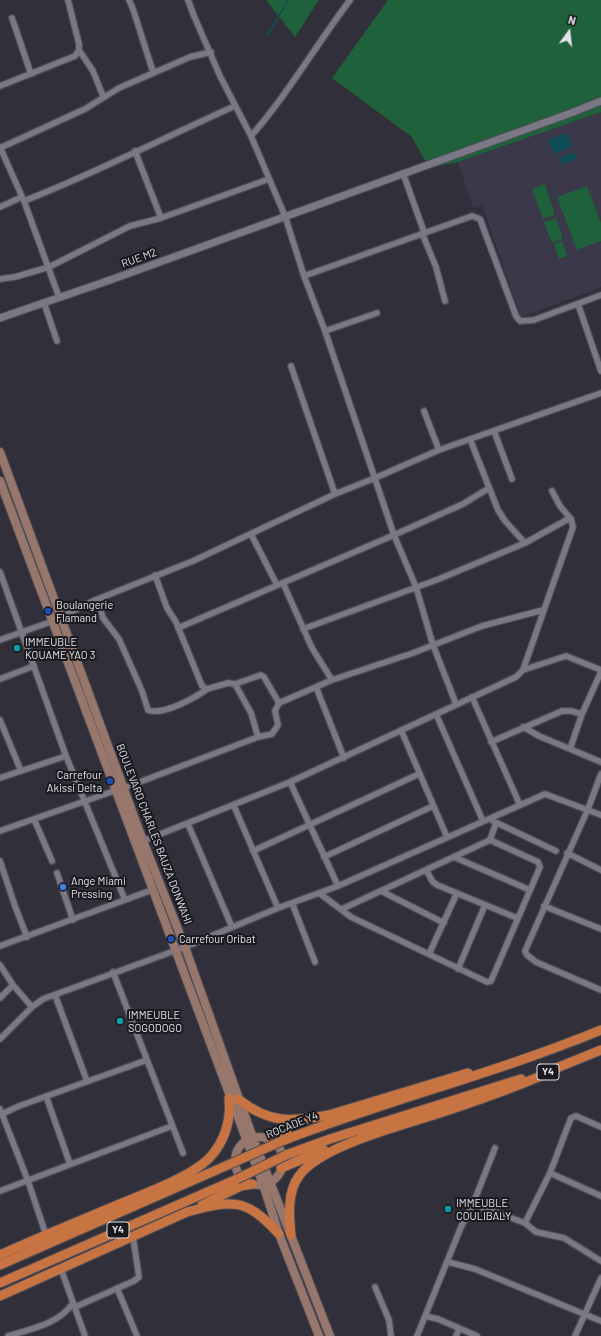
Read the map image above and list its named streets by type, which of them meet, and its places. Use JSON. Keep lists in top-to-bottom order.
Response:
{
  "streets": {
    "highway": ["Y4", "ROCADE Y4"],
    "main road": ["BOULEVARD CHARLES BAUZA DONWAHI"],
    "street": ["RUE M2"]
  },
  "places": [
    "Boulangerie Flamand",
    "IMMEUBLE KOUAME YAO 3",
    "Carrefour Akissi Delta",
    "Ange Miami Pressing",
    "Carrefour Oribat",
    "IMMEUBLE SOGODOGO",
    "IMMEUBLE COULIBALY"
  ],
  "north": "top"
}
